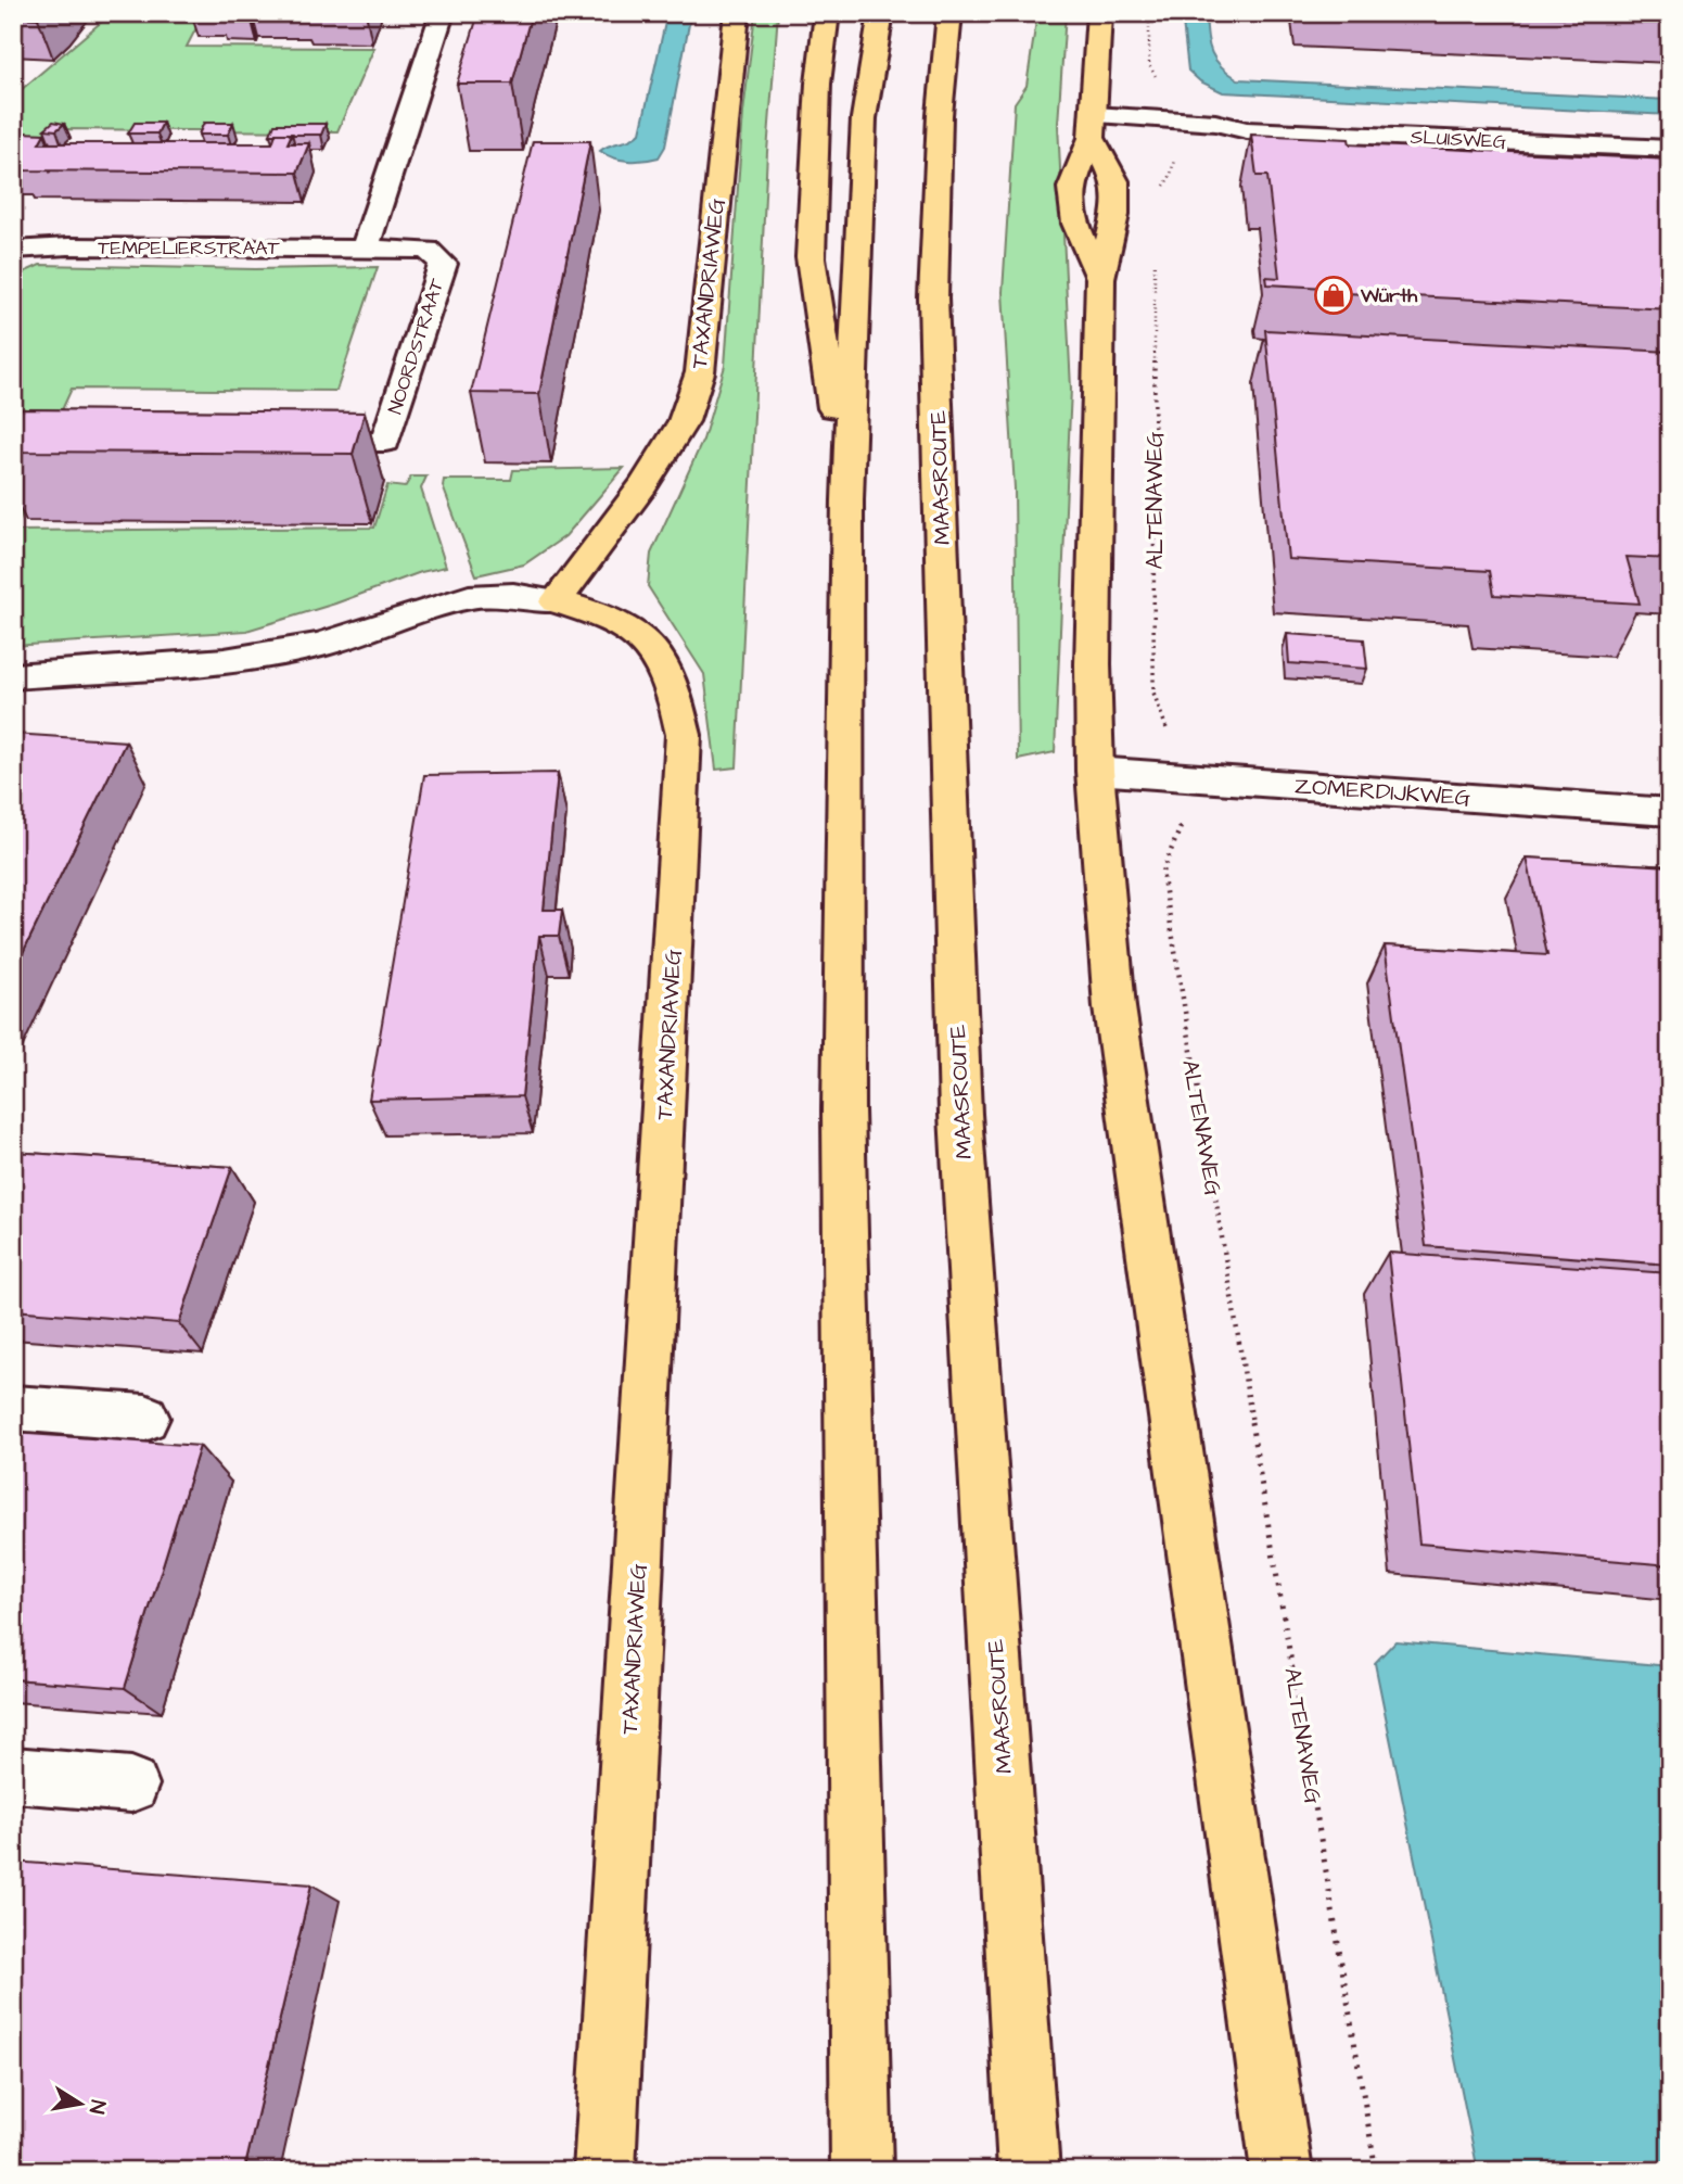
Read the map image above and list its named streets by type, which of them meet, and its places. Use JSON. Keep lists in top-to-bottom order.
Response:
{
  "streets": {
    "main road": ["TAXANDRIAWEG", "MAASROUTE"],
    "street": [
      "SLUISWEG",
      "TEMPELIERSTRAAT",
      "NOORDSTRAAT",
      "ZOMERDIJKWEG"
    ],
    "path": ["ALTENAWEG"]
  },
  "crossings": [
    ["TEMPELIERSTRAAT", "NOORDSTRAAT"],
    ["ALTENAWEG", "ZOMERDIJKWEG"]
  ],
  "places": {
    "shop": ["Würth"]
  },
  "north": "right"
}
